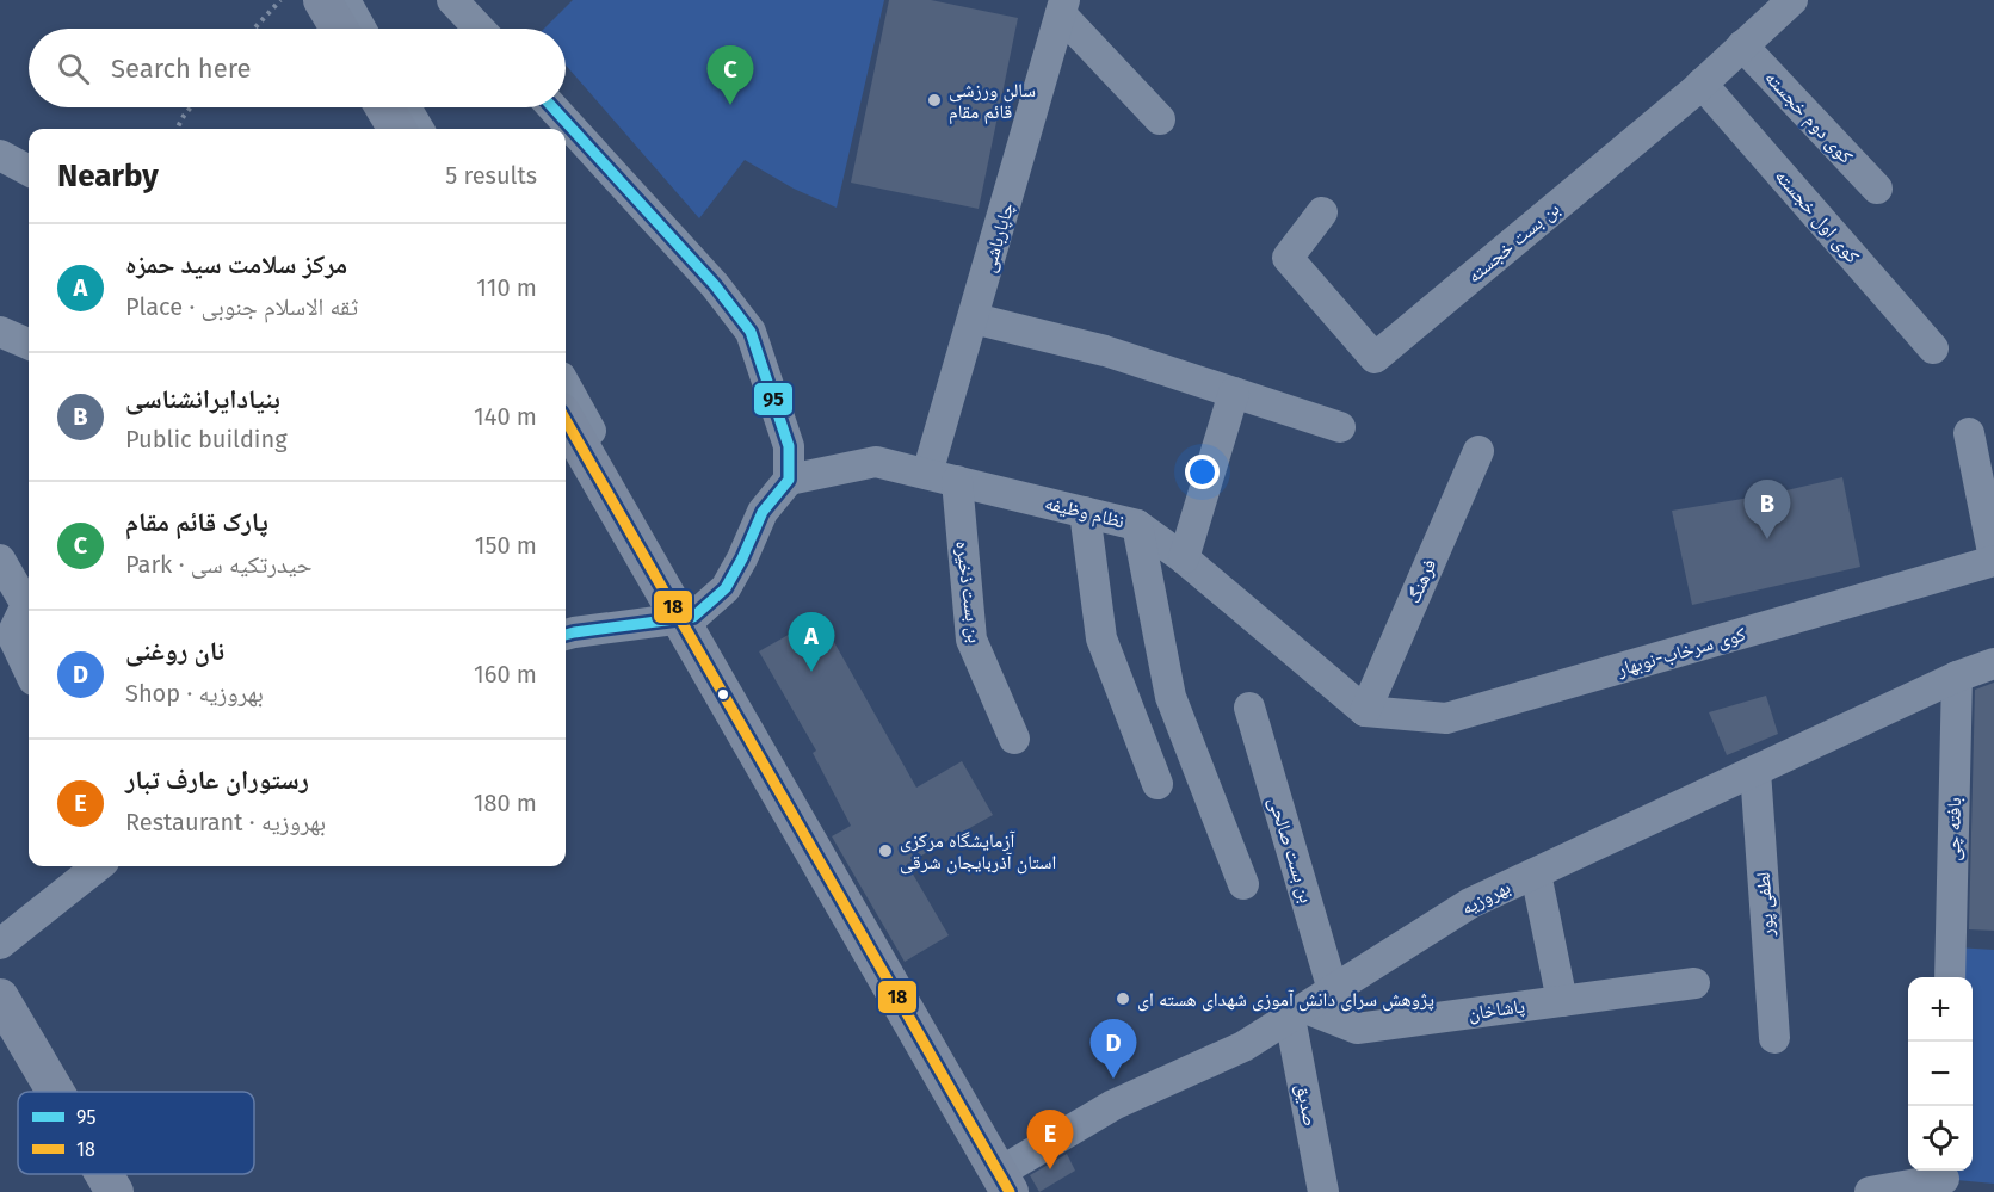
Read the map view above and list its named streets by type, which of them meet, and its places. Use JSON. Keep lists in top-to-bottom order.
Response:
{
  "streets": {
    "street": [
      "کوی دوم خجسته",
      "کوی اول خجسته",
      "چاپارباشی",
      "بن بست خجسته",
      "نظام وظیفه",
      "فرهنگ",
      "بن بست ذخیره",
      "کوی سرخاب-نوبهار",
      "بافته چی",
      "بن بست صالحی",
      "بهروزیه",
      "لطفی پور",
      "پاشاخان",
      "صدیق"
    ]
  },
  "crossings": [
    ["کوی دوم خجسته", "بن بست خجسته"],
    ["کوی اول خجسته", "بن بست خجسته"],
    ["چاپارباشی", "نظام وظیفه"],
    ["نظام وظیفه", "فرهنگ"],
    ["نظام وظیفه", "بن بست ذخیره"],
    ["نظام وظیفه", "کوی سرخاب-نوبهار"],
    ["فرهنگ", "کوی سرخاب-نوبهار"],
    ["بافته چی", "بهروزیه"],
    ["بن بست صالحی", "بهروزیه"],
    ["بهروزیه", "لطفی پور"],
    ["بهروزیه", "پاشاخان"],
    ["بهروزیه", "صدیق"],
    ["پاشاخان", "صدیق"]
  ],
  "places": ["سالن ورزشی قائم مقام", "آزمایشگاه مرکزی استان آذربایجان شرقی", "پژوهش سرای دانش آموزی شهدای هسته ای"],
  "lines": ["transit line 95", "transit line 18"],
  "legend": ["95", "18"],
  "page": {
    "search": "Search here",
    "pins": [
      "C",
      "B",
      "A",
      "D",
      "E"
    ],
    "heading": ["Nearby", "5 results"],
    "list": [
      {
        "mark": "A",
        "name": "مرکز سلامت سید حمزه",
        "note": "Place · ثقه الاسلام جنوبی",
        "value": "110 m"
      },
      {
        "mark": "B",
        "name": "بنیادایرانشناسی",
        "note": "Public building",
        "value": "140 m"
      },
      {
        "mark": "C",
        "name": "پارک قائم مقام",
        "note": "Park · حیدرتکیه سی",
        "value": "150 m"
      },
      {
        "mark": "D",
        "name": "نان روغنی",
        "note": "Shop · بهروزیه",
        "value": "160 m"
      },
      {
        "mark": "E",
        "name": "رستوران عارف تبار",
        "note": "Restaurant · بهروزیه",
        "value": "180 m"
      }
    ],
    "map_buttons": ["+", "−"]
  }
}
